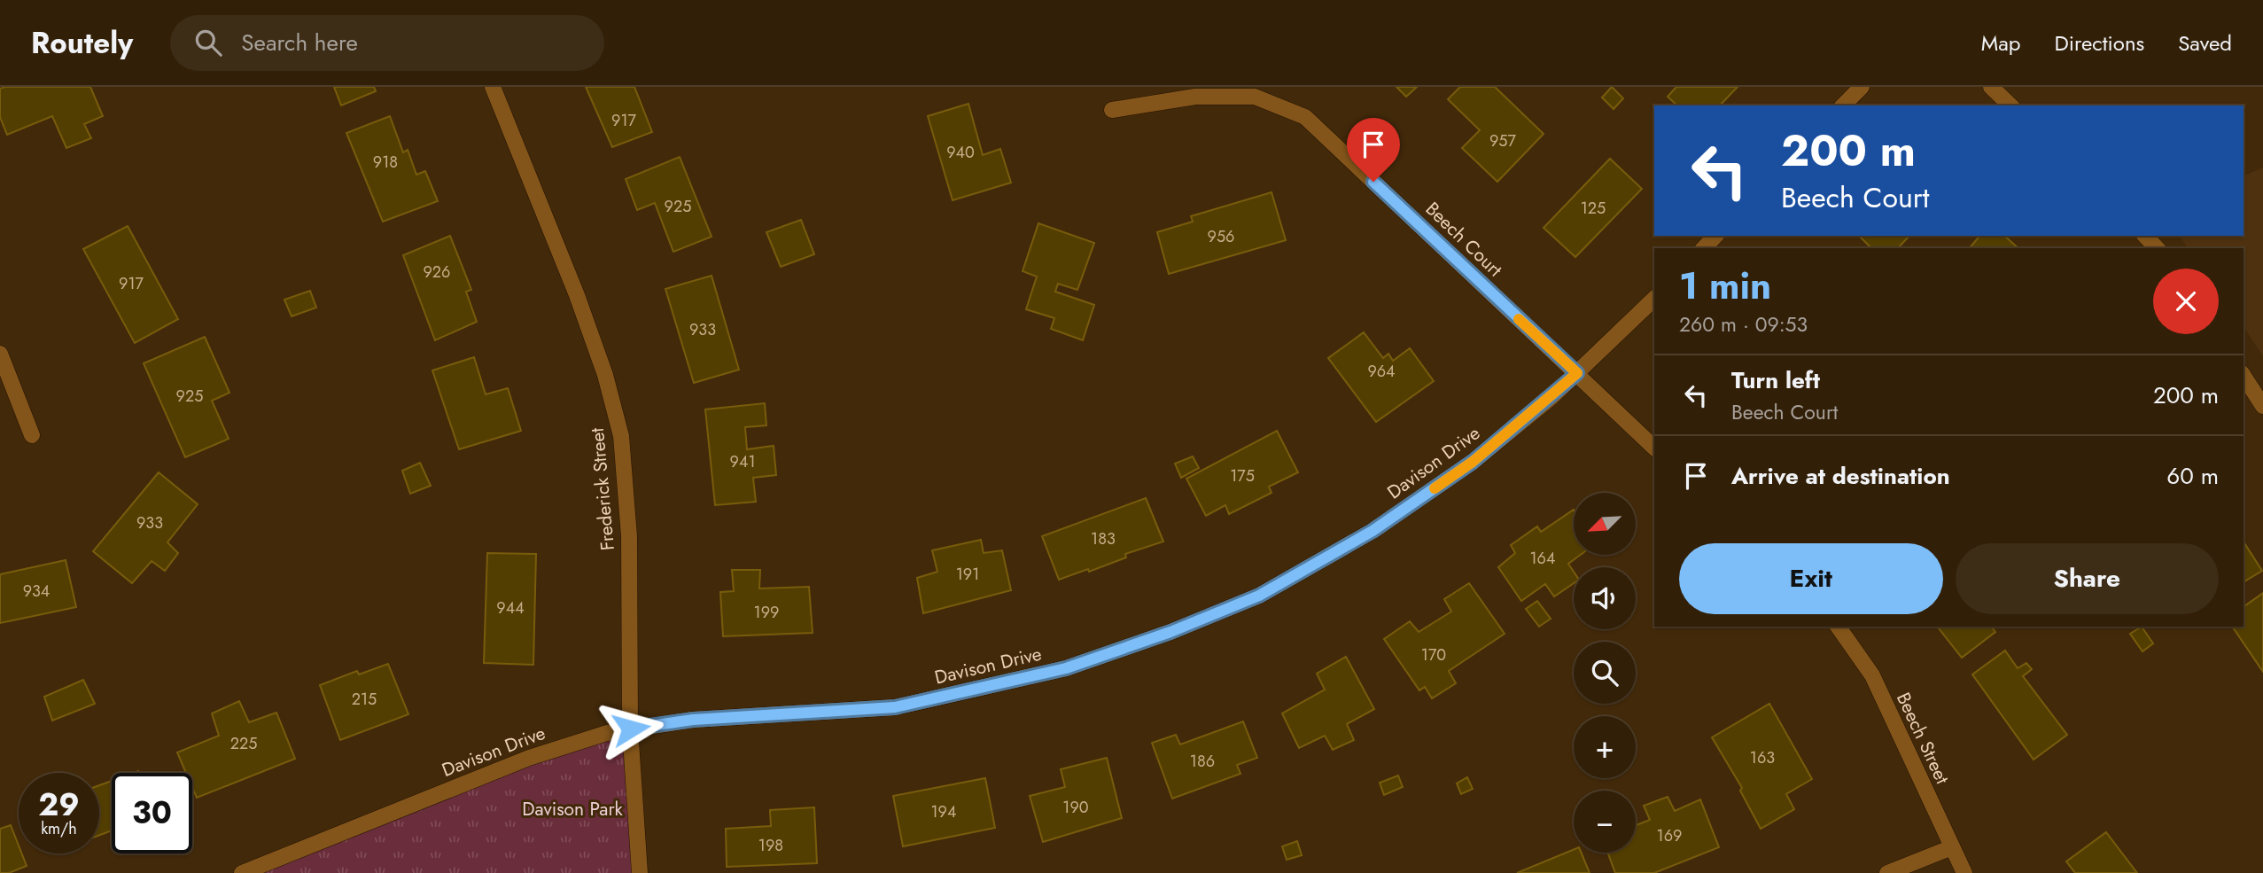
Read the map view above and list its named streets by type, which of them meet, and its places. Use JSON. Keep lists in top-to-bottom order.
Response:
{
  "streets": {
    "street": [
      "Beech Court",
      "Davison Drive",
      "Frederick Street",
      "Beech Street"
    ]
  },
  "crossings": [
    ["Beech Court", "Davison Drive"],
    ["Davison Drive", "Frederick Street"]
  ],
  "parks": ["Davison Park"],
  "house_numbers": [
    "917",
    "957",
    "940",
    "918",
    "925",
    "125",
    "956",
    "926",
    "917",
    "933",
    "964",
    "925",
    "941",
    "175",
    "933",
    "183",
    "164",
    "191",
    "934",
    "944",
    "199",
    "170",
    "215",
    "225",
    "163",
    "186",
    "190",
    "194",
    "169",
    "198"
  ],
  "north": "bottom left",
  "page": {
    "header": "Routely",
    "search": "Search here",
    "nav": ["Map", "Directions", "Saved"],
    "turn": ["200 m", "Beech Court"],
    "heading": ["1 min", "260 m · 09:53"],
    "list": [
      {
        "name": "Turn left",
        "note": "Beech Court",
        "value": "200 m"
      },
      {
        "name": "Arrive at destination",
        "value": "60 m"
      }
    ],
    "map_buttons": ["+", "−"],
    "buttons": ["Exit", "Share"],
    "speed": "29 km/h",
    "limit": "30"
  }
}
